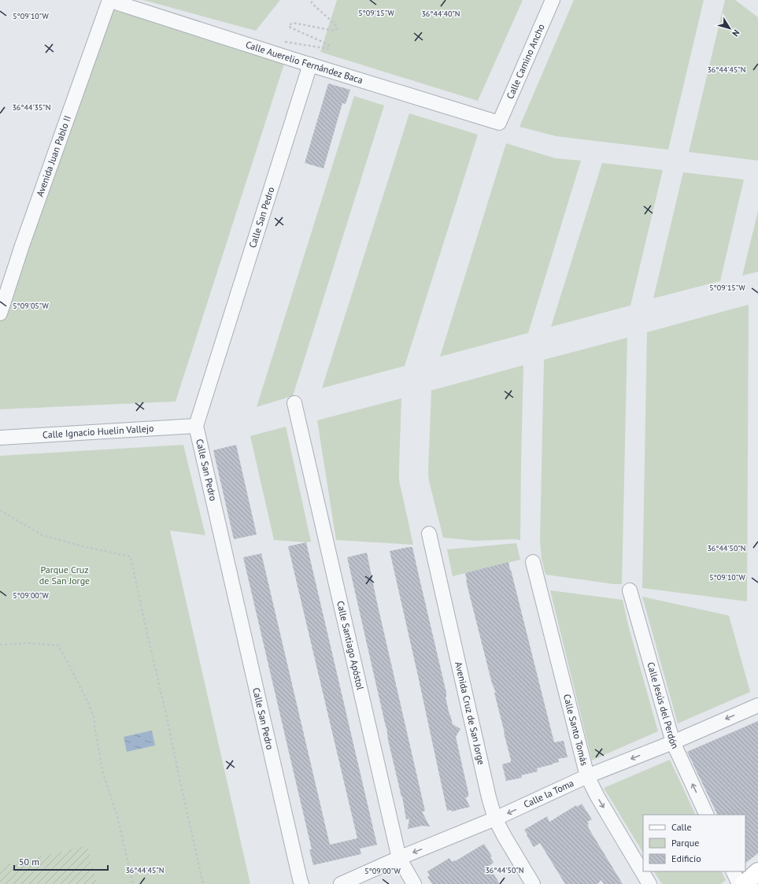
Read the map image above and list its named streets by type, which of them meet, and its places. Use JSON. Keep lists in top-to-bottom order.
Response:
{
  "streets": {
    "street": [
      "Calle Camino Ancho",
      "Calle Auerelio Fernández Baca",
      "Avenida Juan Pablo II",
      "Calle San Pedro",
      "Calle Ignacio Huelin Vallejo",
      "Calle Santiago Apóstol",
      "Calle Jesús del Perdón",
      "Avenida Cruz de San Jorge",
      "Calle Santo Tomás",
      "Calle la Toma"
    ]
  },
  "crossings": [
    ["Calle Camino Ancho", "Calle Auerelio Fernández Baca"],
    ["Calle Auerelio Fernández Baca", "Avenida Juan Pablo II"],
    ["Calle Auerelio Fernández Baca", "Calle San Pedro"],
    ["Calle San Pedro", "Calle Ignacio Huelin Vallejo"],
    ["Calle Santiago Apóstol", "Calle la Toma"],
    ["Calle Jesús del Perdón", "Calle la Toma"],
    ["Avenida Cruz de San Jorge", "Calle la Toma"],
    ["Calle Santo Tomás", "Calle la Toma"]
  ],
  "one_way": ["Calle Santo Tomás", "Calle la Toma"],
  "parks": ["Parque Cruz de San Jorge"],
  "legend": ["Calle", "Parque", "Edificio"],
  "scale_bar": "50 m",
  "north": "bottom right",
  "coordinates": [
    "5°09'15\"W",
    "36°44'40\"N",
    "5°09'10\"W",
    "36°44'45\"N",
    "36°44'35\"N",
    "5°09'05\"W",
    "36°44'50\"N",
    "5°09'00\"W"
  ]
}
